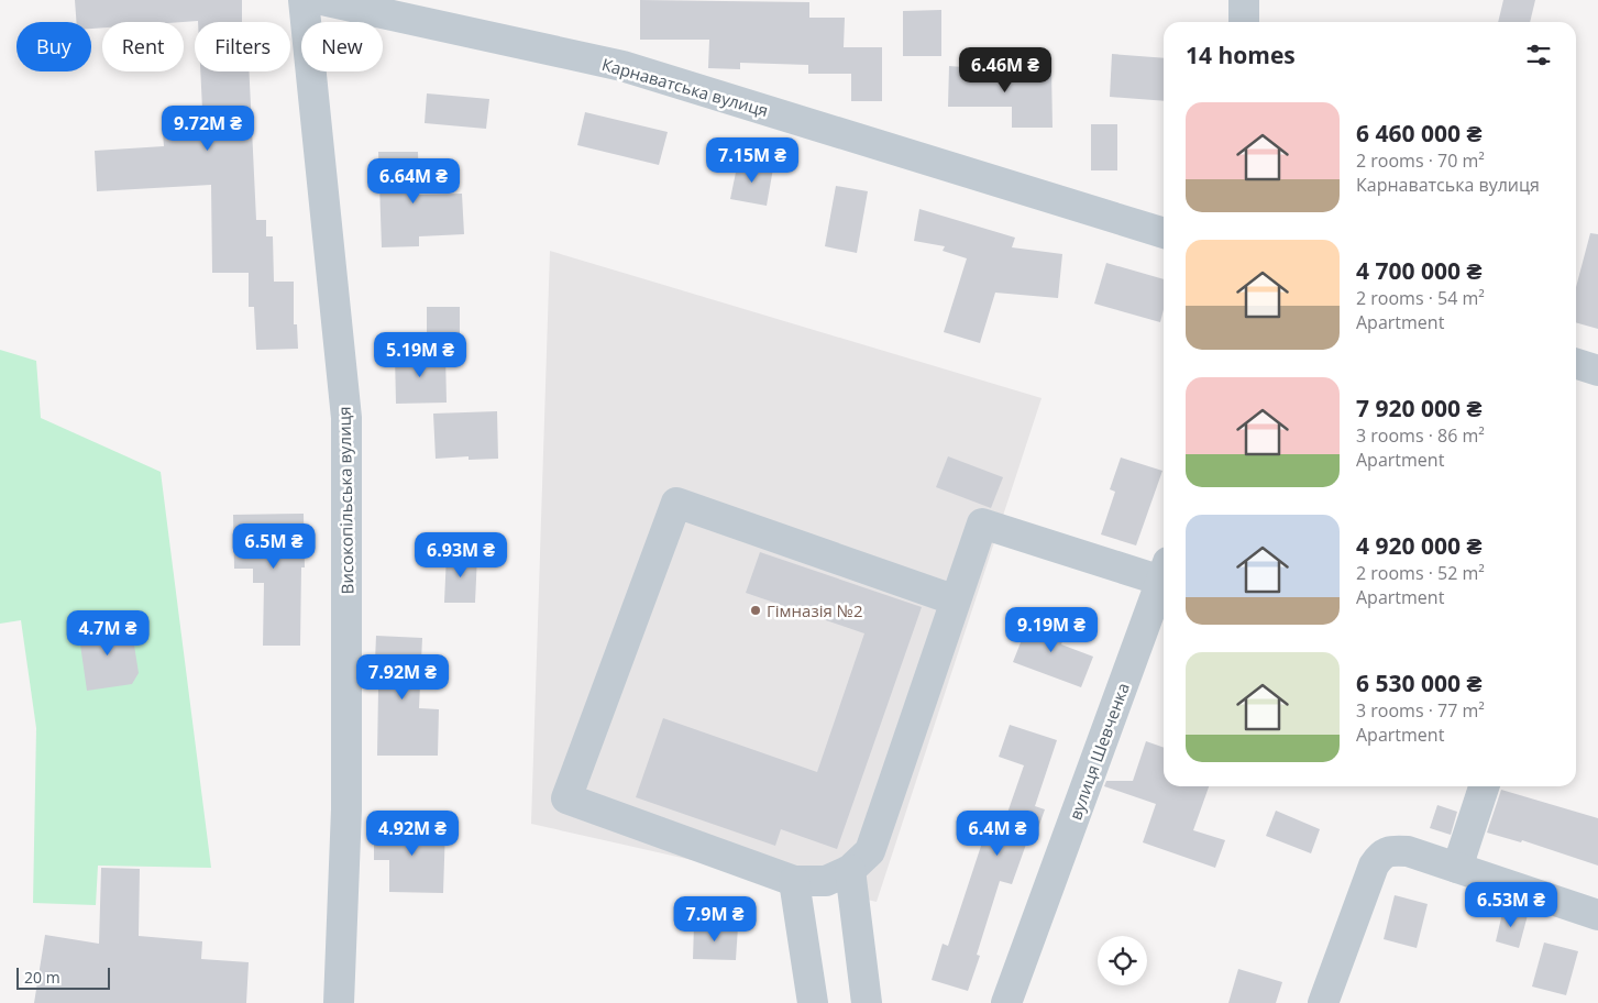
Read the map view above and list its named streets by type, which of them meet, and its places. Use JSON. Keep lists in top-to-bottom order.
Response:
{
  "streets": {
    "street": ["Карнаватська вулиця", "Високопільська вулиця", "вулиця Шевченка"]
  },
  "places": ["Гімназія №2"],
  "scale_bar": "20 m",
  "page": {
    "chip": [
      "Buy",
      "Rent",
      "Filters",
      "New"
    ],
    "heading": "14 homes",
    "price": [
      "6.46M ₴",
      "9.72M ₴",
      "7.15M ₴",
      "6.64M ₴",
      "5.19M ₴",
      "6.5M ₴",
      "6.93M ₴",
      "9.19M ₴",
      "4.7M ₴",
      "7.92M ₴",
      "4.92M ₴",
      "6.4M ₴",
      "6.53M ₴",
      "7.9M ₴"
    ],
    "list": [
      {
        "name": "6 460 000 ₴",
        "note": "2 rooms · 70 m² · Карнаватська вулиця"
      },
      {
        "name": "4 700 000 ₴",
        "note": "2 rooms · 54 m² · Apartment"
      },
      {
        "name": "7 920 000 ₴",
        "note": "3 rooms · 86 m² · Apartment"
      },
      {
        "name": "4 920 000 ₴",
        "note": "2 rooms · 52 m² · Apartment"
      },
      {
        "name": "6 530 000 ₴",
        "note": "3 rooms · 77 m² · Apartment"
      }
    ],
    "scale": "20 m"
  }
}
